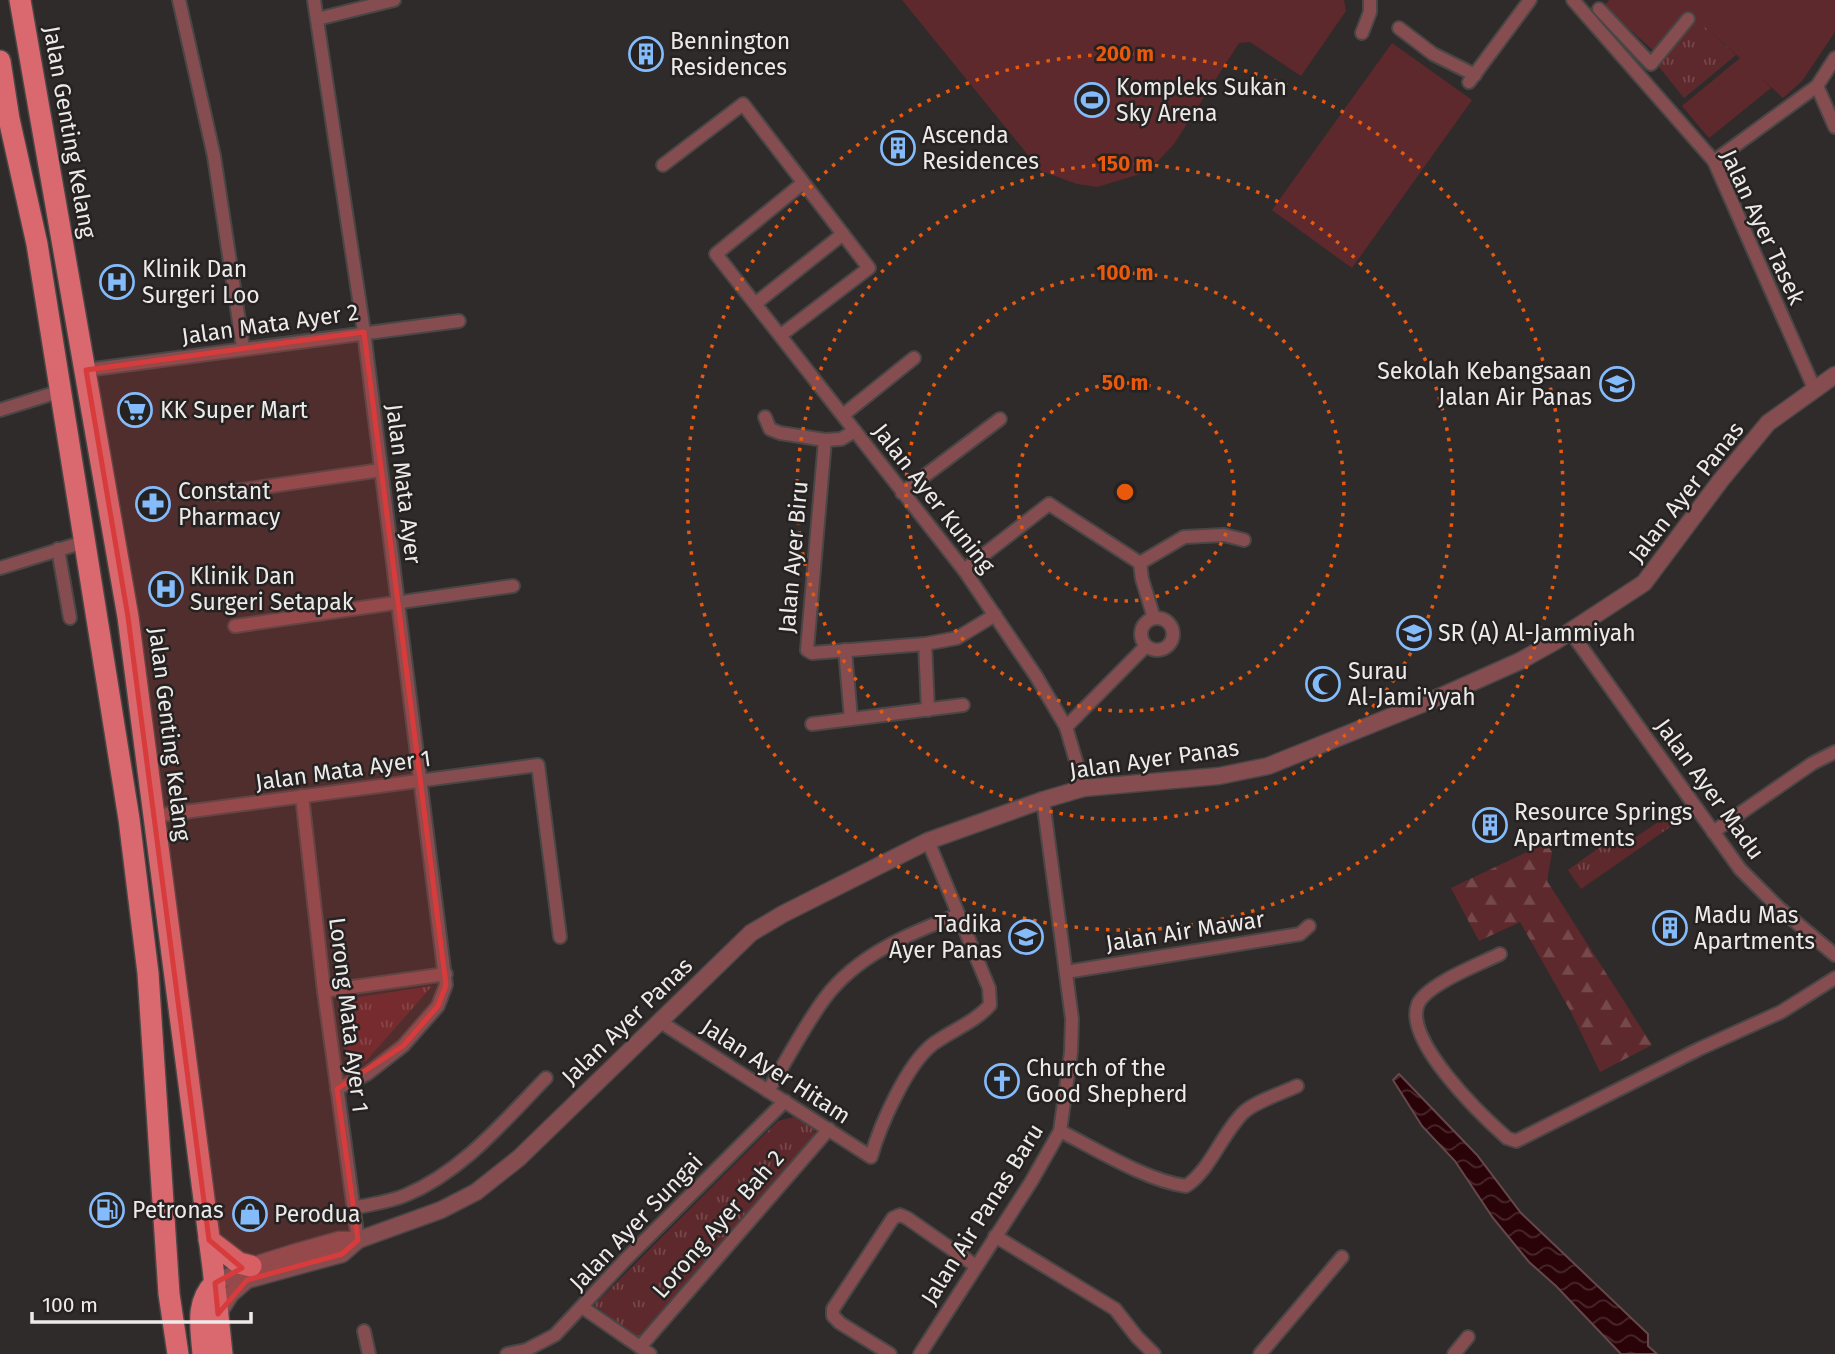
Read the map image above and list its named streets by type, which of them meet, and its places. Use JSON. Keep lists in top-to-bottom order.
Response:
{
  "streets": {
    "main road": ["Jalan Genting Kelang"],
    "street": [
      "Jalan Ayer Tasek",
      "Jalan Mata Ayer 2",
      "Jalan Mata Ayer",
      "Jalan Ayer Panas",
      "Jalan Ayer Kuning",
      "Jalan Ayer Biru",
      "Jalan Mata Ayer 1",
      "Jalan Ayer Madu",
      "Jalan Air Mawar",
      "Lorong Mata Ayer 1",
      "Jalan Ayer Hitam",
      "Jalan Air Panas Baru",
      "Jalan Ayer Sungai",
      "Lorong Ayer Bah 2"
    ]
  },
  "crossings": [
    ["Jalan Genting Kelang", "Jalan Mata Ayer 2"],
    ["Jalan Genting Kelang", "Jalan Ayer Panas"],
    ["Jalan Genting Kelang", "Jalan Mata Ayer 1"],
    ["Jalan Ayer Tasek", "Jalan Ayer Panas"],
    ["Jalan Mata Ayer 2", "Jalan Mata Ayer"],
    ["Jalan Mata Ayer", "Jalan Mata Ayer 1"],
    ["Jalan Ayer Panas", "Jalan Ayer Kuning"],
    ["Jalan Ayer Panas", "Jalan Ayer Madu"],
    ["Jalan Ayer Panas", "Lorong Mata Ayer 1"],
    ["Jalan Ayer Panas", "Jalan Ayer Hitam"],
    ["Jalan Ayer Panas", "Jalan Air Panas Baru"],
    ["Jalan Ayer Kuning", "Jalan Ayer Biru"],
    ["Jalan Mata Ayer 1", "Lorong Mata Ayer 1"],
    ["Jalan Air Mawar", "Jalan Air Panas Baru"],
    ["Jalan Ayer Hitam", "Jalan Ayer Sungai"],
    ["Jalan Ayer Hitam", "Lorong Ayer Bah 2"]
  ],
  "places": {
    "building": [
      "Bennington Residences",
      "Ascenda Residences",
      "Resource Springs Apartments",
      "Madu Mas Apartments"
    ],
    "sports": ["Kompleks Sukan Sky Arena"],
    "hospital": ["Klinik Dan Surgeri Loo", "Klinik Dan Surgeri Setapak"],
    "school or university": ["Sekolah Kebangsaan Jalan Air Panas", "SR (A) Al-Jammiyah", "Tadika Ayer Panas"],
    "supermarket": ["KK Super Mart"],
    "pharmacy": ["Constant Pharmacy"],
    "mosque": ["Surau Al-Jami'yyah"],
    "church": ["Church of the Good Shepherd"],
    "fuel station": ["Petronas"],
    "shop": ["Perodua"]
  },
  "scale_bar": "100 m",
  "rings": [
    "200 m",
    "150 m",
    "100 m",
    "50 m"
  ]
}
